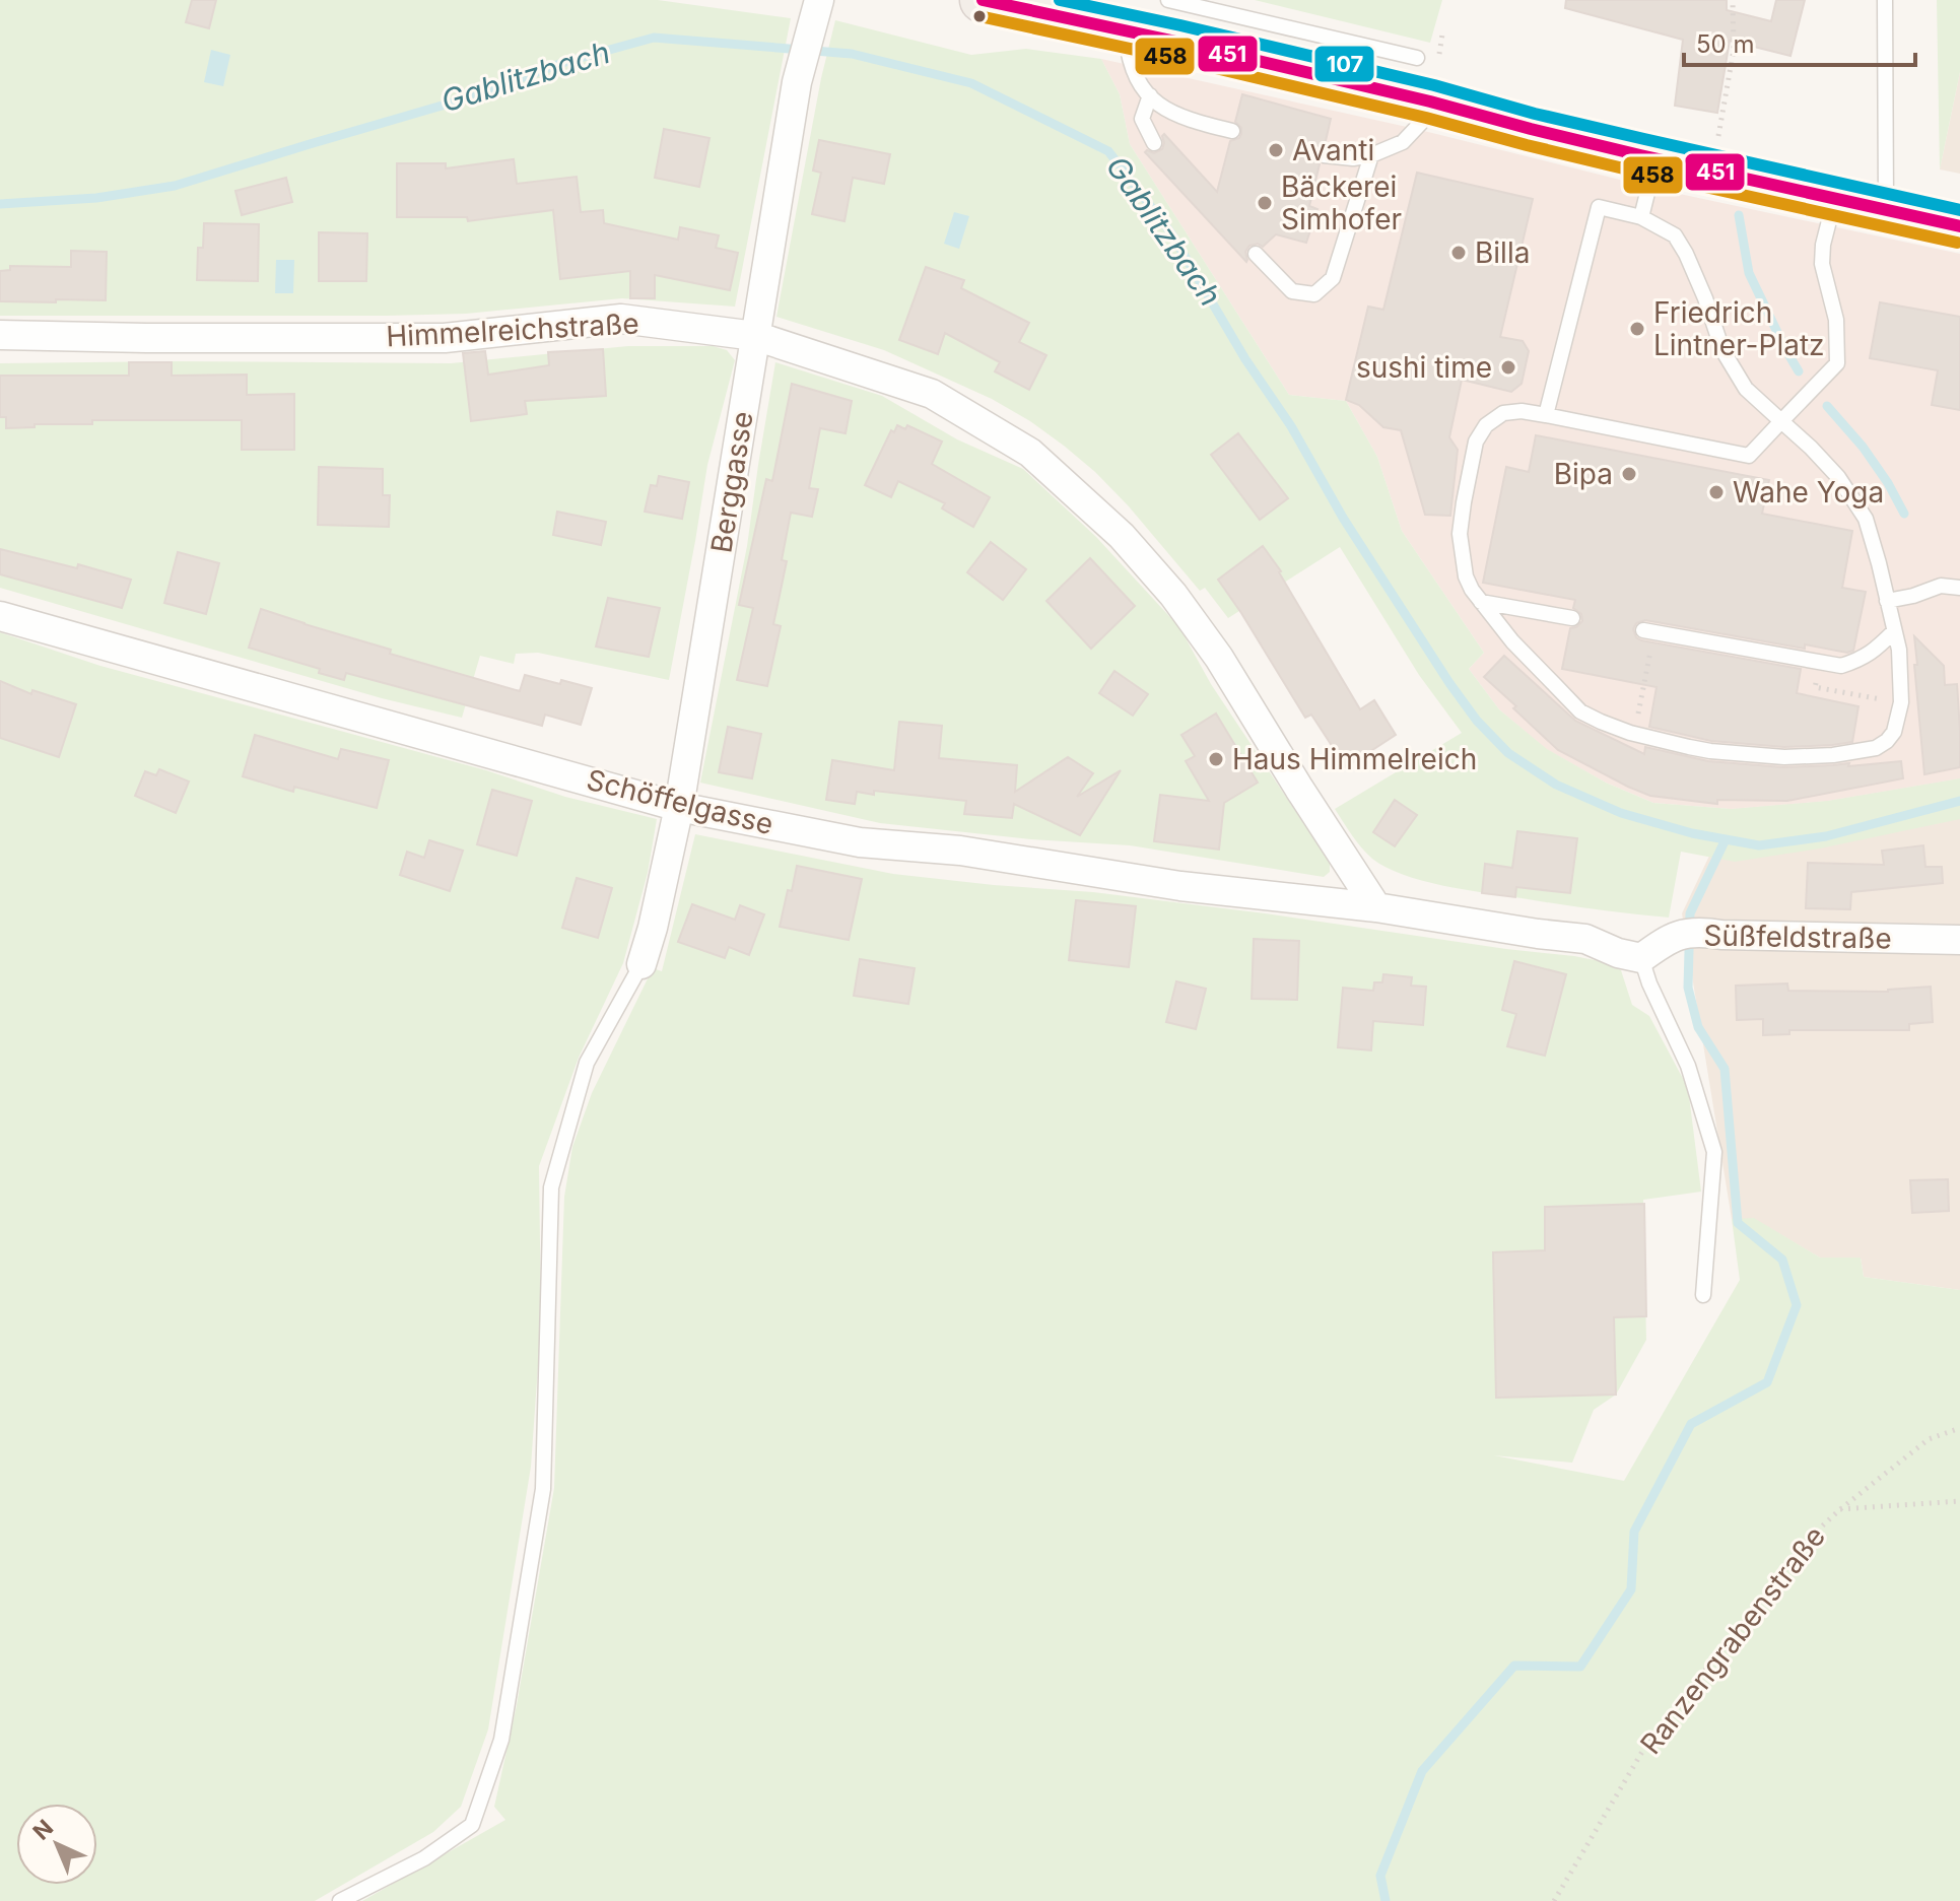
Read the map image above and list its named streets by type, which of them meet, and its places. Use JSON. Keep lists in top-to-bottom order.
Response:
{
  "streets": {
    "street": [
      "Himmelreichstraße",
      "Berggasse",
      "Schöffelgasse",
      "Süßfeldstraße"
    ],
    "path": ["Ranzengrabenstraße"]
  },
  "crossings": [
    ["Himmelreichstraße", "Berggasse"],
    ["Himmelreichstraße", "Schöffelgasse"],
    ["Berggasse", "Schöffelgasse"]
  ],
  "water": ["Gablitzbach"],
  "places": [
    "Avanti",
    "Bäckerei Simhofer",
    "Billa",
    "Friedrich Lintner-Platz",
    "sushi time",
    "Bipa",
    "Wahe Yoga",
    "Haus Himmelreich"
  ],
  "lines": ["transit line 451", "transit line 107", "transit line 458"],
  "scale_bar": "50 m",
  "north": "top left"
}
